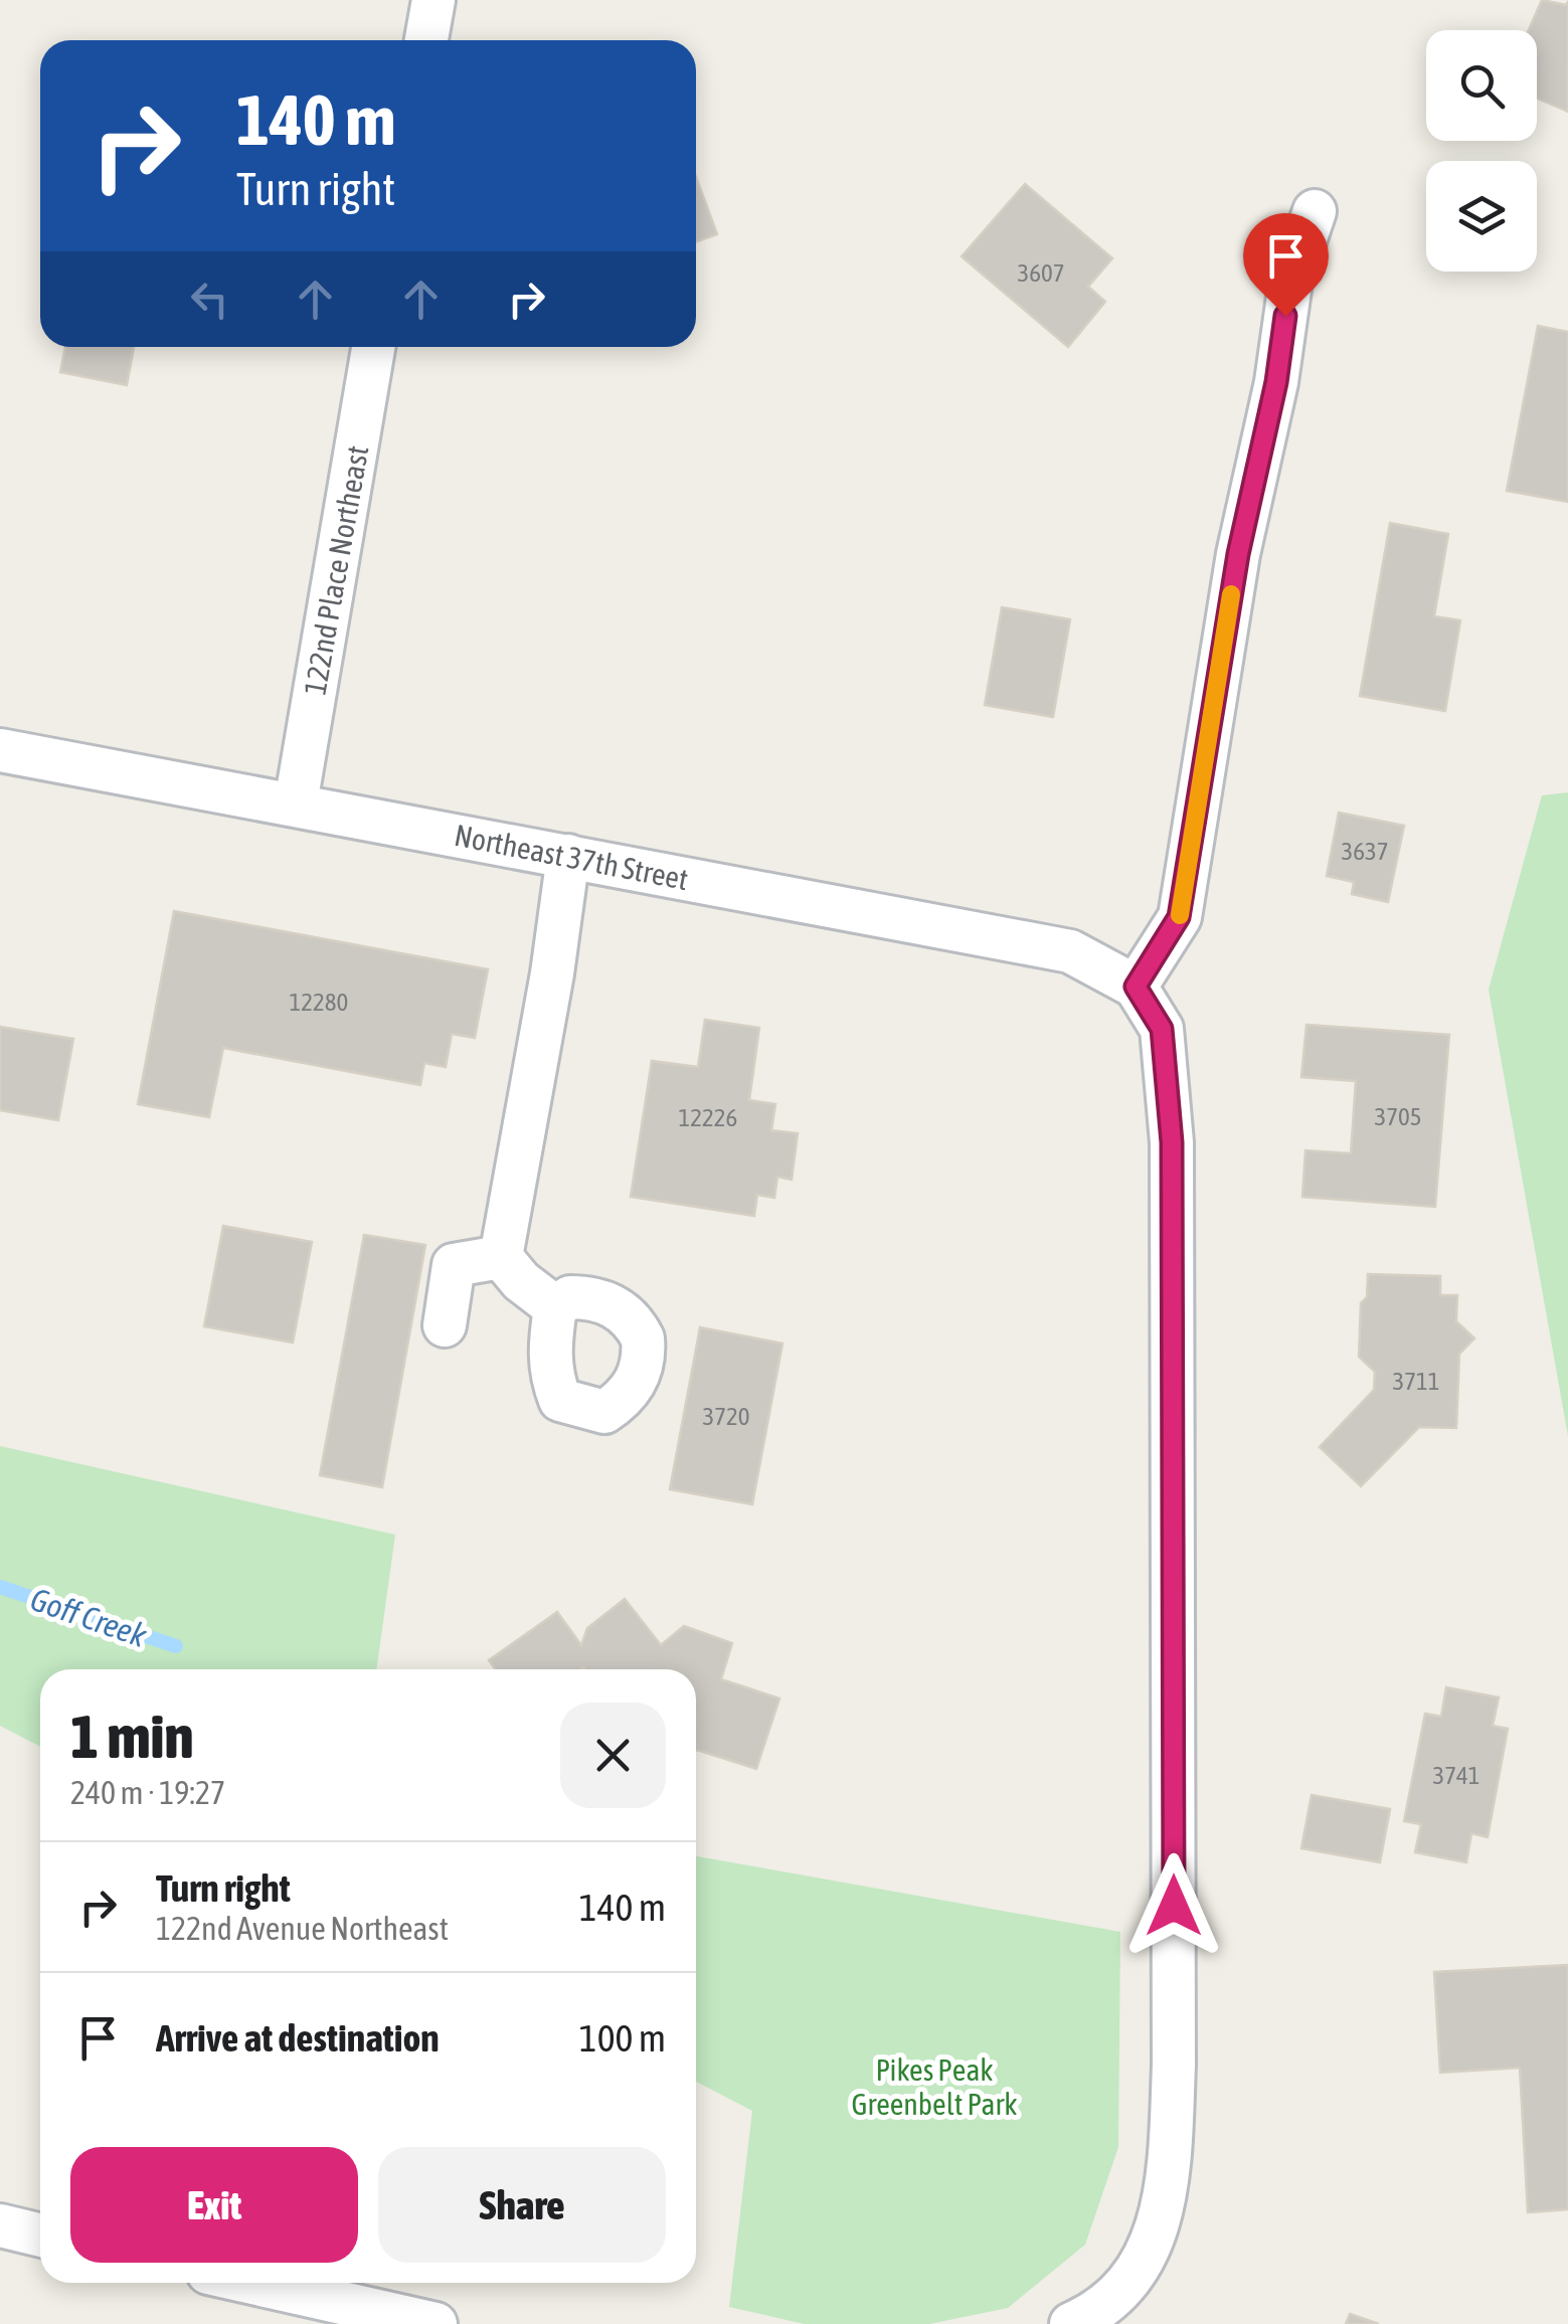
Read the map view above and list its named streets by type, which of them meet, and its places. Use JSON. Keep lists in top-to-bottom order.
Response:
{
  "streets": {
    "street": ["122nd Place Northeast", "Northeast 37th Street"]
  },
  "crossings": [
    ["122nd Place Northeast", "Northeast 37th Street"]
  ],
  "water": ["Goff Creek"],
  "parks": ["Pikes Peak Greenbelt Park"],
  "house_numbers": [
    "3607",
    "3637",
    "12280",
    "3705",
    "12226",
    "3711",
    "3720",
    "3741"
  ],
  "page": {
    "turn": ["140 m", "Turn right"],
    "heading": ["1 min", "240 m · 19:27"],
    "list": [
      {
        "name": "Turn right",
        "note": "122nd Avenue Northeast",
        "value": "140 m"
      },
      {
        "name": "Arrive at destination",
        "value": "100 m"
      }
    ],
    "buttons": ["Exit", "Share"]
  }
}
